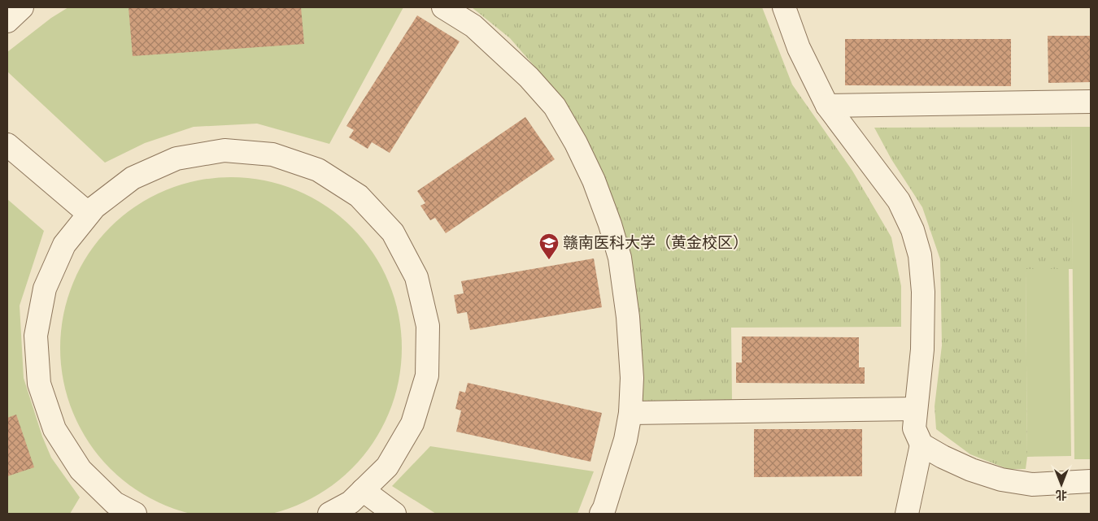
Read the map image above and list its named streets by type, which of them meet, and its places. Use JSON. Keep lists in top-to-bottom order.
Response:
{
  "places": {
    "school or university": ["赣南医科大学（黄金校区）"]
  },
  "north": "bottom"
}
